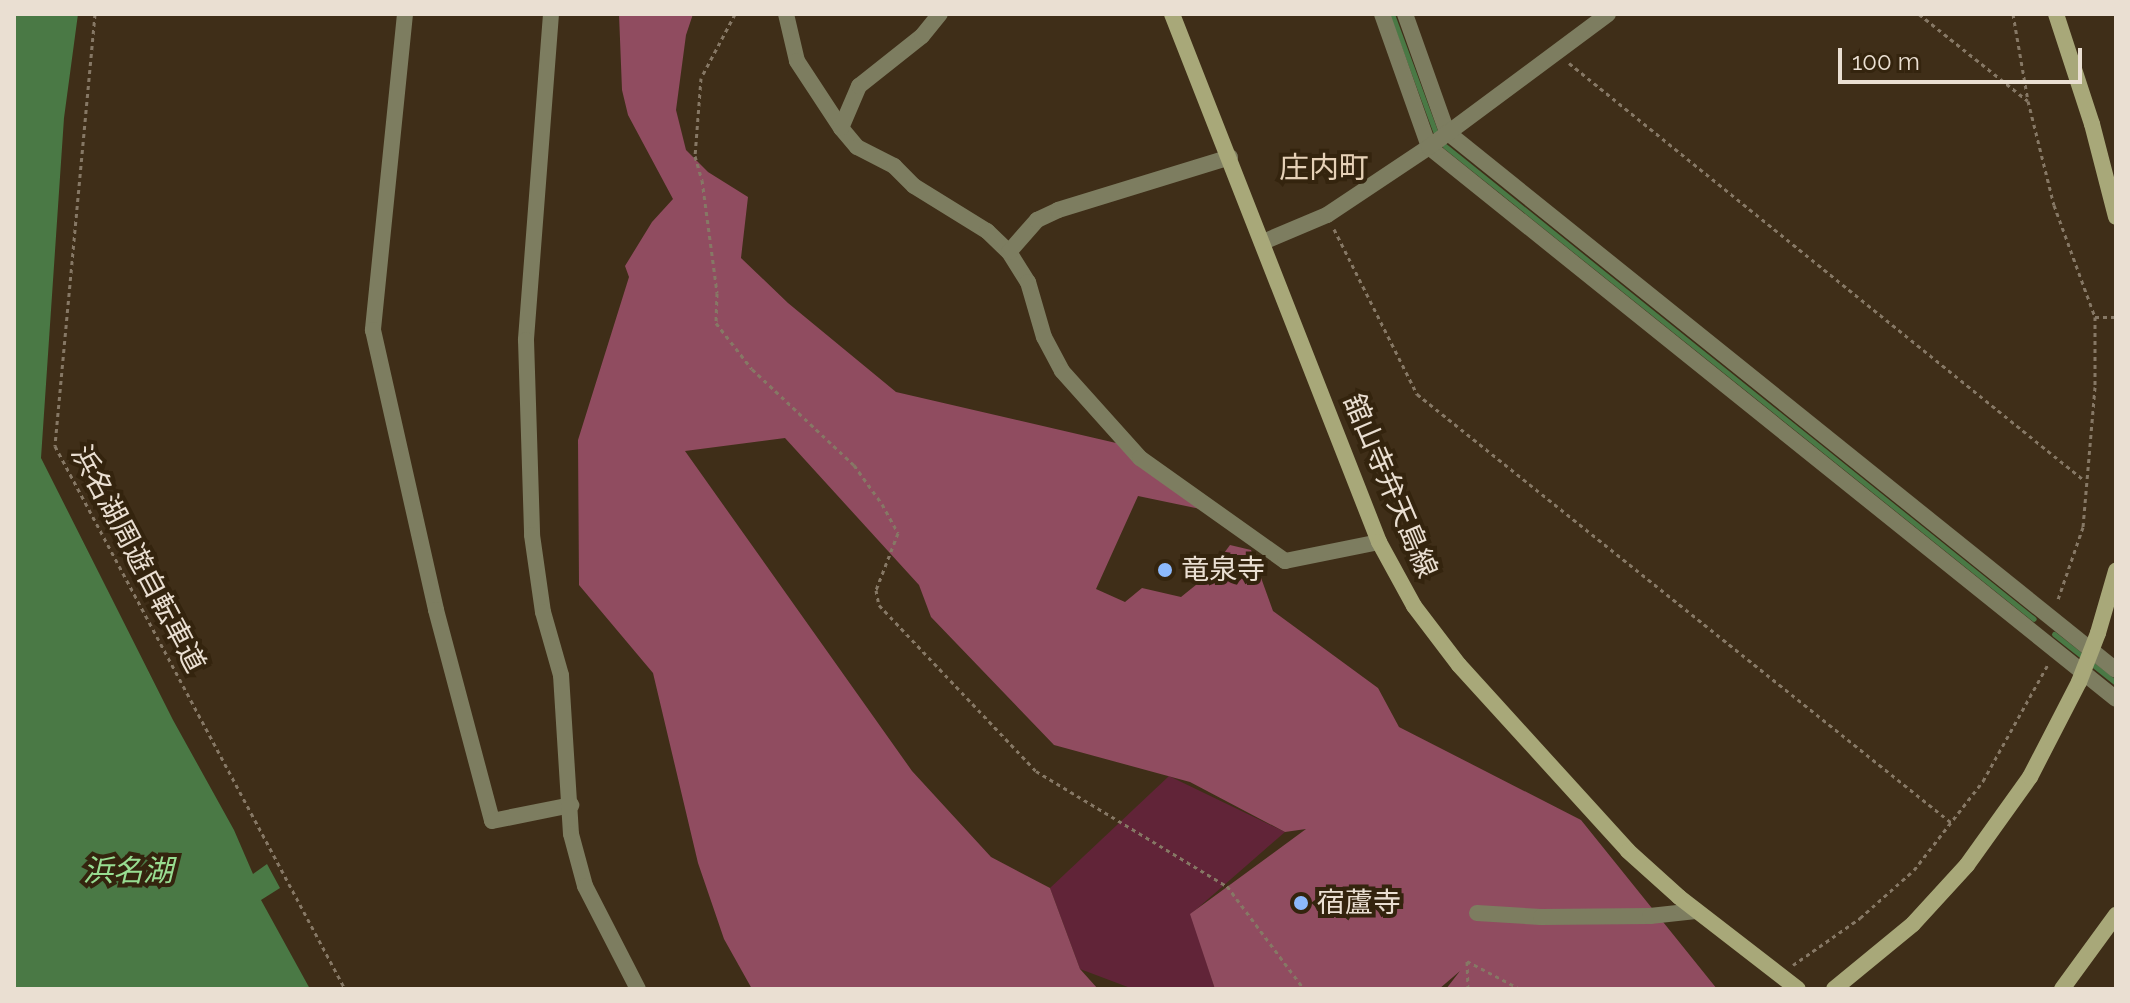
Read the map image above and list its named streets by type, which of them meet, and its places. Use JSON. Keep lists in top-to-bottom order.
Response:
{
  "streets": {
    "main road": ["舘山寺弁天島線"],
    "path": ["浜名湖周遊自転車道"]
  },
  "districts": ["庄内町"],
  "water": ["浜名湖"],
  "places": ["竜泉寺", "宿蘆寺"],
  "scale_bar": "100 m"
}
